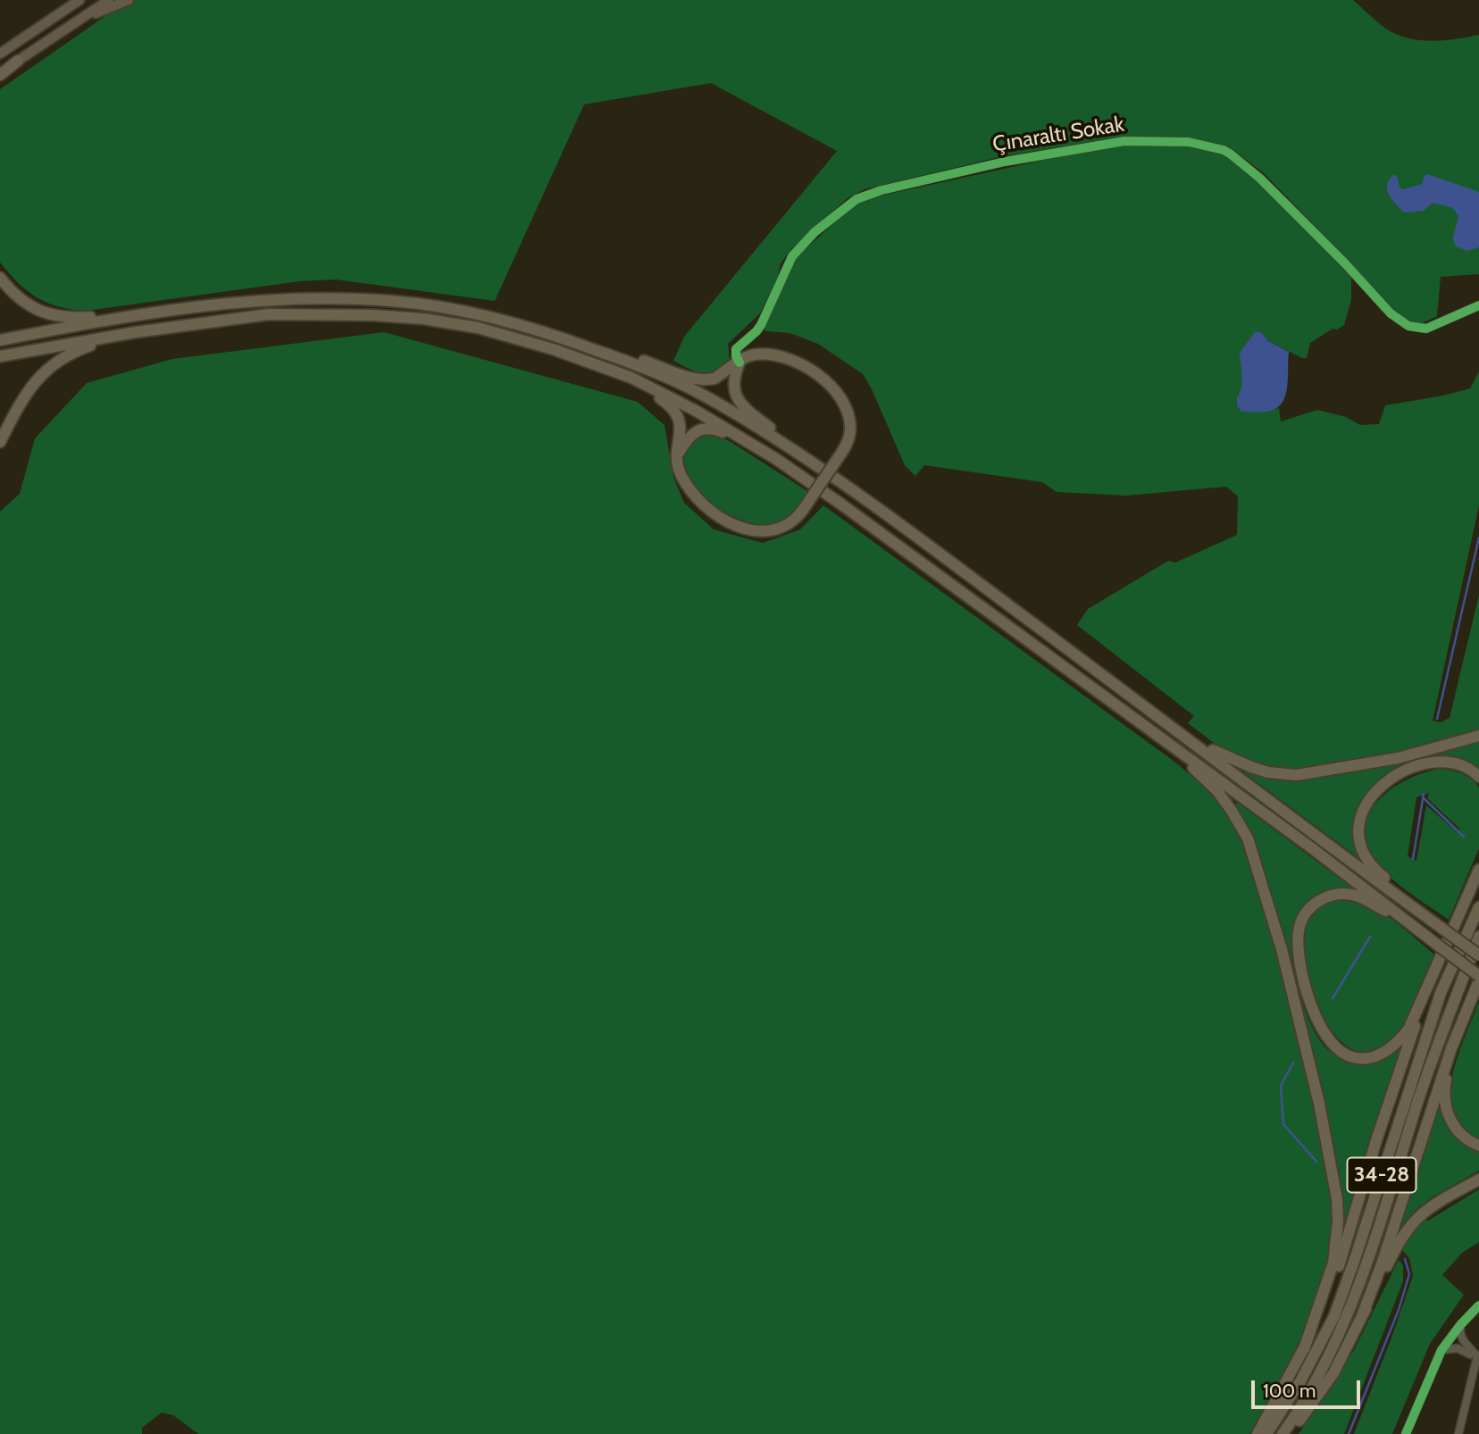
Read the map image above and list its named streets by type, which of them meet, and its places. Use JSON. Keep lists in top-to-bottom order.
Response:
{
  "streets": {
    "highway": ["34-28"],
    "street": ["Çınaraltı Sokak"]
  },
  "scale_bar": "100 m"
}
